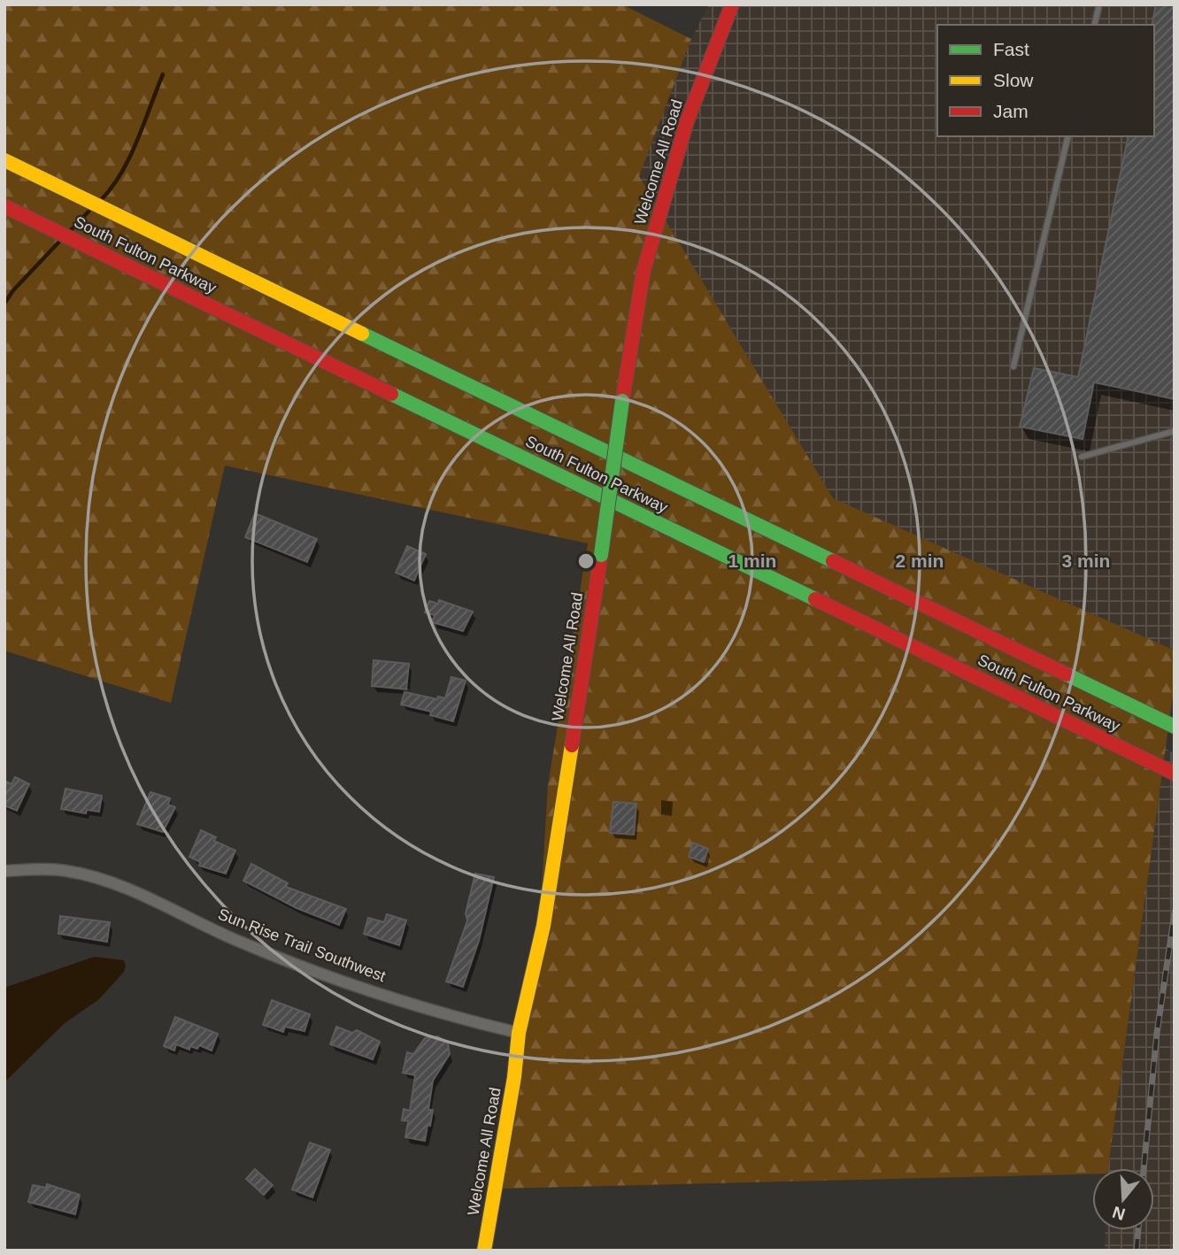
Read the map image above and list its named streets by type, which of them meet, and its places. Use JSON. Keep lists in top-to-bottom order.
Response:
{
  "streets": {
    "main road": ["Welcome All Road", "South Fulton Parkway"],
    "street": ["Sun Rise Trail Southwest"]
  },
  "crossings": [
    ["Welcome All Road", "Sun Rise Trail Southwest"]
  ],
  "legend": ["Fast", "Slow", "Jam"],
  "north": "bottom",
  "rings": ["1 min", "2 min", "3 min"]
}
